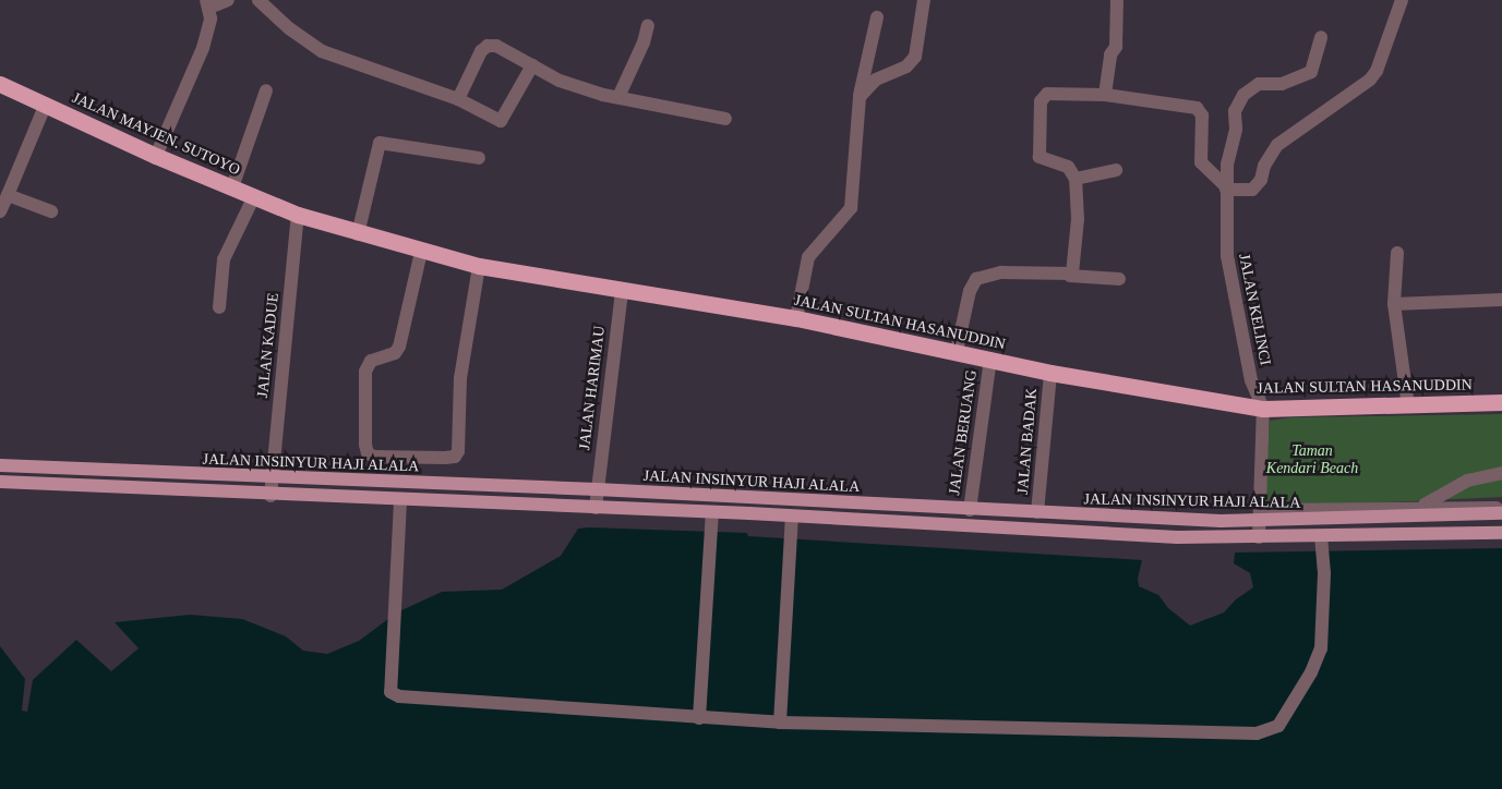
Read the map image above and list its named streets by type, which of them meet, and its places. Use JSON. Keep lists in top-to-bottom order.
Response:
{
  "streets": {
    "highway": ["JALAN MAYJEN. SUTOYO", "JALAN SULTAN HASANUDDIN"],
    "main road": ["JALAN INSINYUR HAJI ALALA"],
    "street": [
      "JALAN KELINCI",
      "JALAN KADUE",
      "JALAN HARIMAU",
      "JALAN BERUANG",
      "JALAN BADAK"
    ]
  },
  "crossings": [
    ["JALAN MAYJEN. SUTOYO", "JALAN SULTAN HASANUDDIN"],
    ["JALAN MAYJEN. SUTOYO", "JALAN KADUE"],
    ["JALAN KELINCI", "JALAN SULTAN HASANUDDIN"],
    ["JALAN KELINCI", "JALAN INSINYUR HAJI ALALA"],
    ["JALAN SULTAN HASANUDDIN", "JALAN KADUE"],
    ["JALAN SULTAN HASANUDDIN", "JALAN HARIMAU"],
    ["JALAN SULTAN HASANUDDIN", "JALAN BERUANG"],
    ["JALAN SULTAN HASANUDDIN", "JALAN BADAK"],
    ["JALAN KADUE", "JALAN INSINYUR HAJI ALALA"],
    ["JALAN HARIMAU", "JALAN INSINYUR HAJI ALALA"],
    ["JALAN BERUANG", "JALAN INSINYUR HAJI ALALA"],
    ["JALAN BADAK", "JALAN INSINYUR HAJI ALALA"]
  ],
  "parks": ["Taman Kendari Beach"]
}
